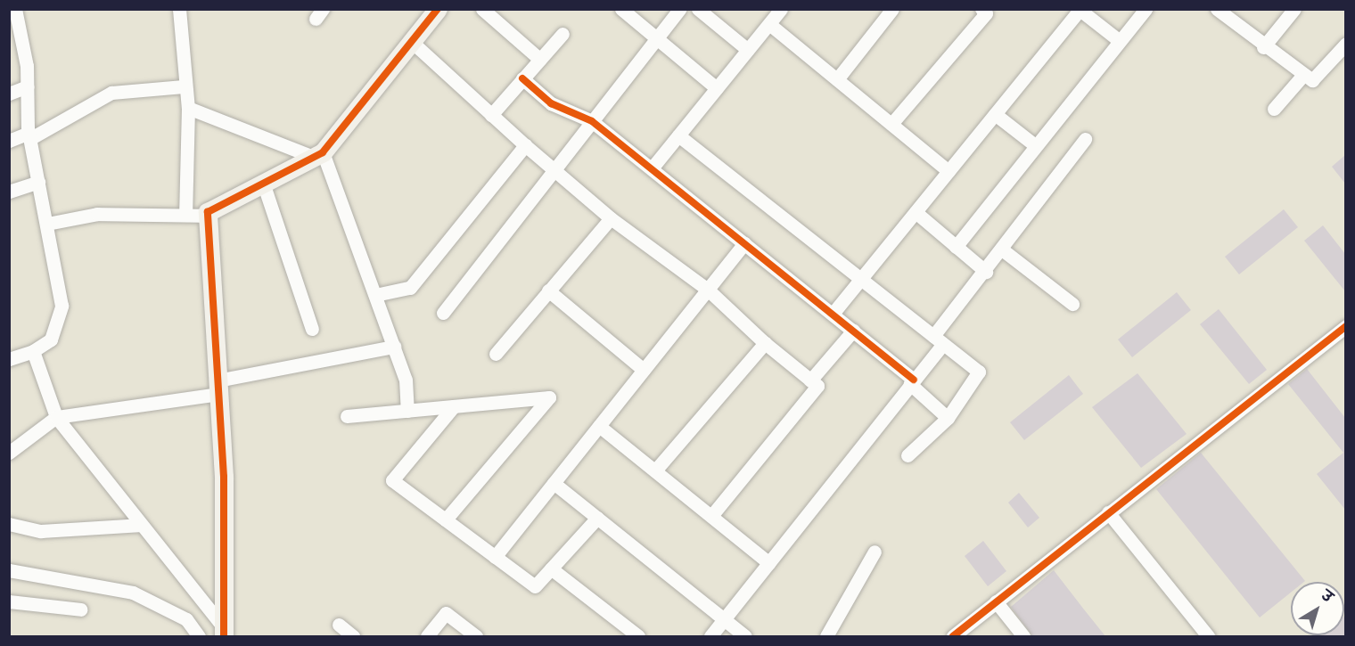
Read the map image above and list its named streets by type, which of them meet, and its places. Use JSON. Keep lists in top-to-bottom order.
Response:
{
  "north": "top right"
}
